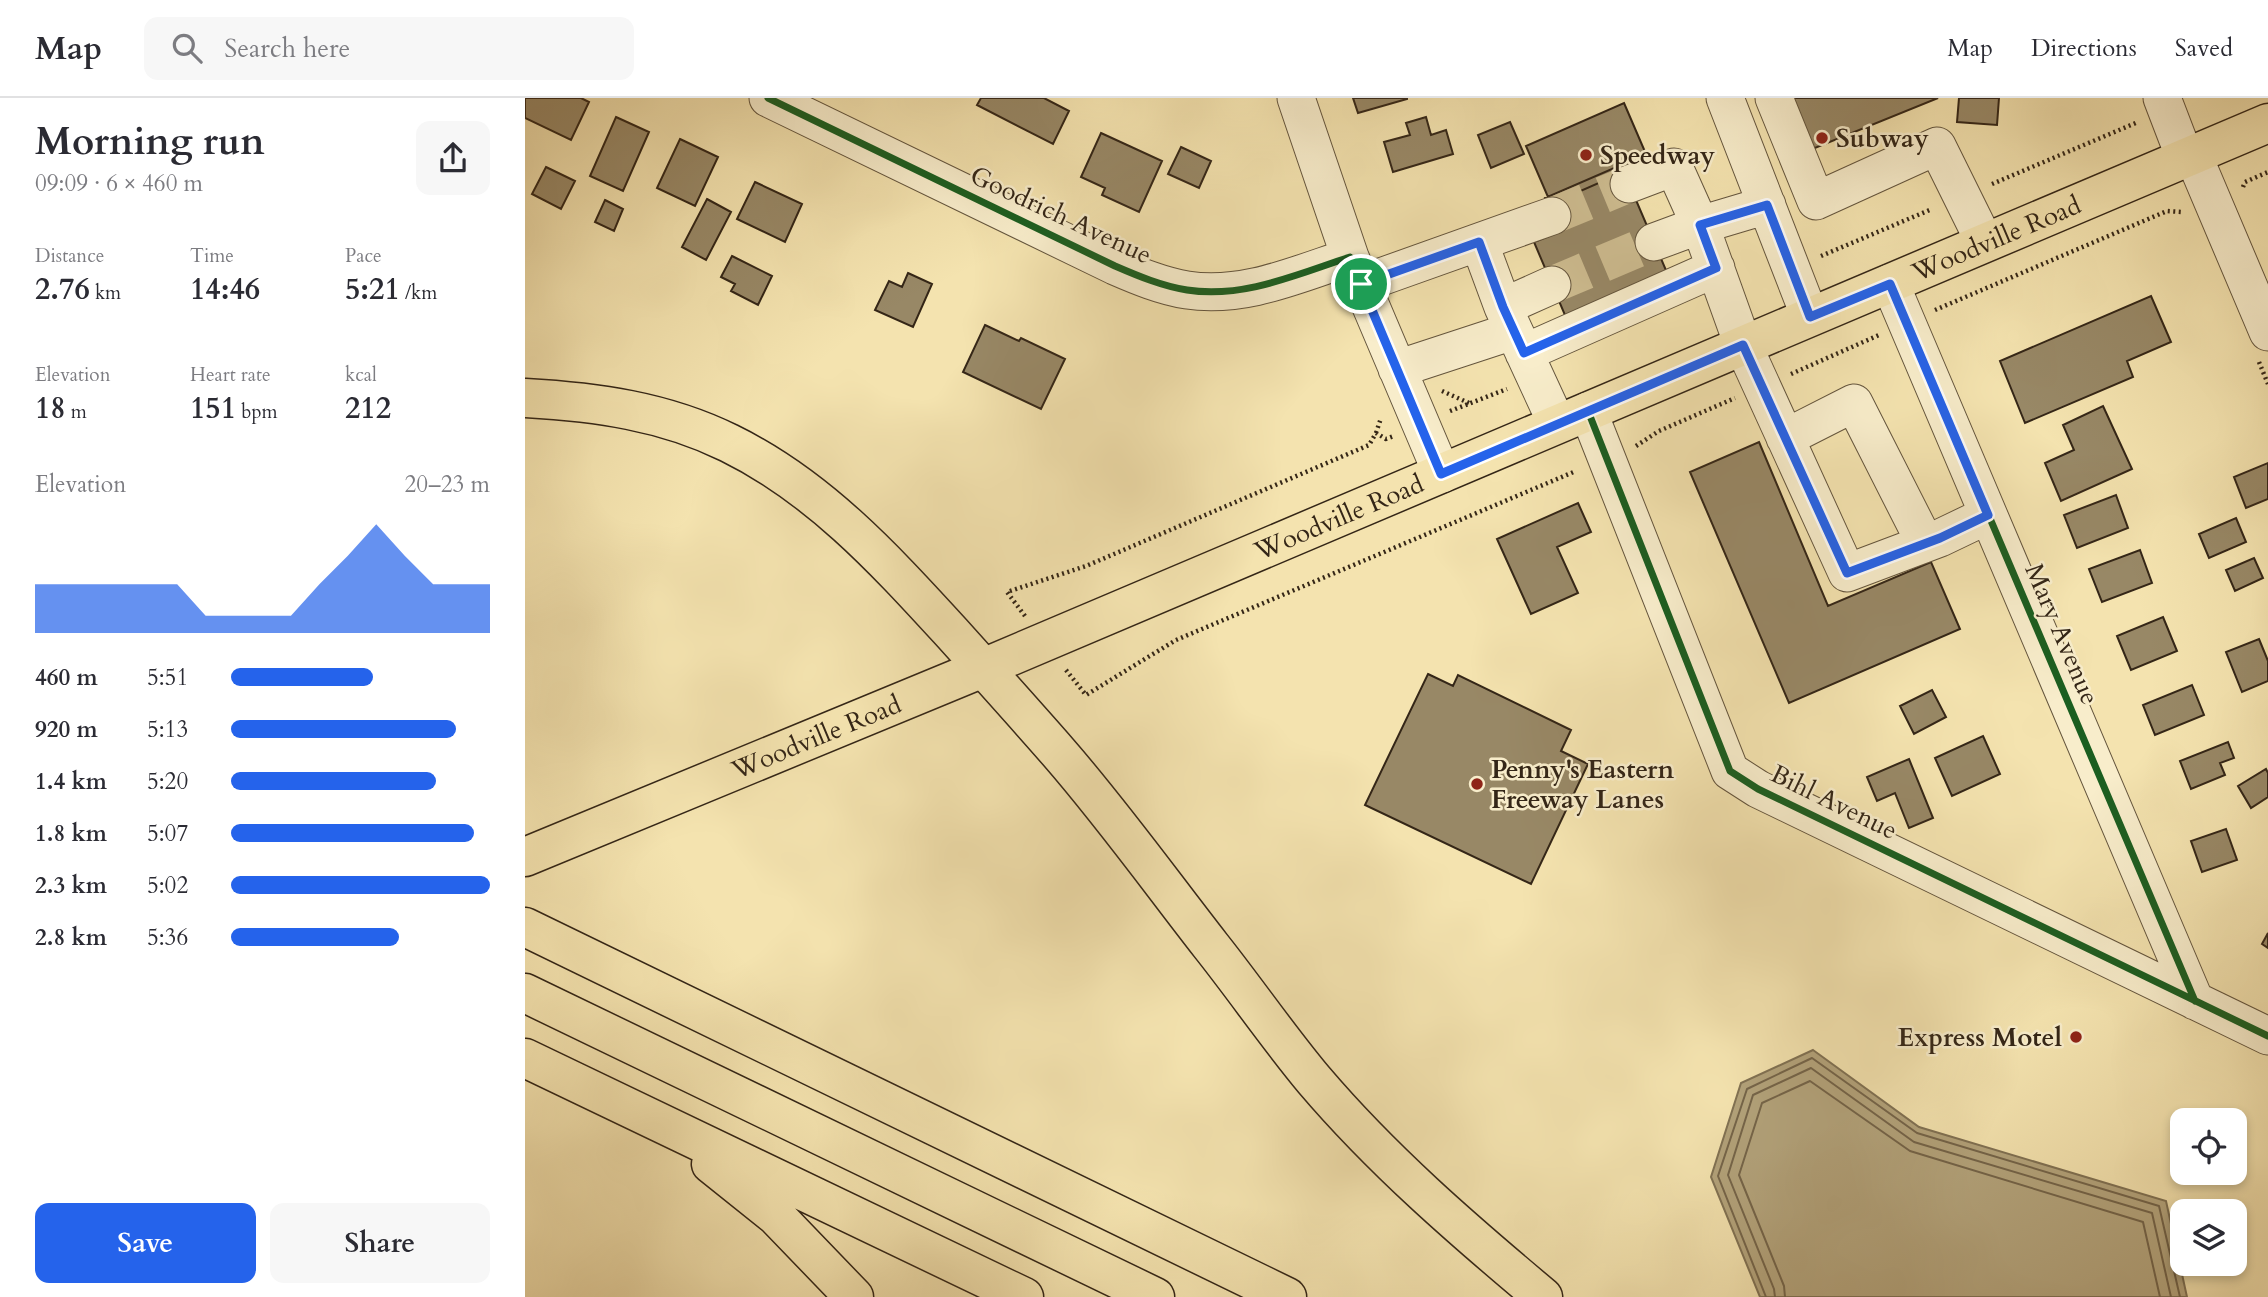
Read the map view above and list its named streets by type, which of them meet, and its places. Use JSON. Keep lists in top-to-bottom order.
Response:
{
  "streets": {
    "main road": ["Woodville Road"],
    "street": ["Goodrich Avenue", "Mary Avenue", "Bihl Avenue"]
  },
  "crossings": [
    ["Goodrich Avenue", "Bihl Avenue"],
    ["Woodville Road", "Mary Avenue"],
    ["Woodville Road", "Bihl Avenue"],
    ["Mary Avenue", "Bihl Avenue"]
  ],
  "places": [
    "Subway",
    "Speedway",
    "Penny's Eastern Freeway Lanes",
    "Express Motel"
  ],
  "page": {
    "header": "Map",
    "search": "Search here",
    "nav": ["Map", "Directions", "Saved"],
    "heading": ["Morning run", "09:09 · 6 × 460 m"],
    "stats": [
      ["Distance", "2.76 km"],
      ["Time", "14:46"],
      ["Pace", "5:21 /km"],
      ["Elevation", "18 m"],
      ["Heart rate", "151 bpm"],
      ["kcal", "212"]
    ],
    "chart": ["Elevation", "20–23 m"],
    "list": [
      {
        "name": "460 m",
        "note": "5:51"
      },
      {
        "name": "920 m",
        "note": "5:13"
      },
      {
        "name": "1.4 km",
        "note": "5:20"
      },
      {
        "name": "1.8 km",
        "note": "5:07"
      },
      {
        "name": "2.3 km",
        "note": "5:02"
      },
      {
        "name": "2.8 km",
        "note": "5:36"
      }
    ],
    "buttons": ["Save", "Share"]
  }
}
